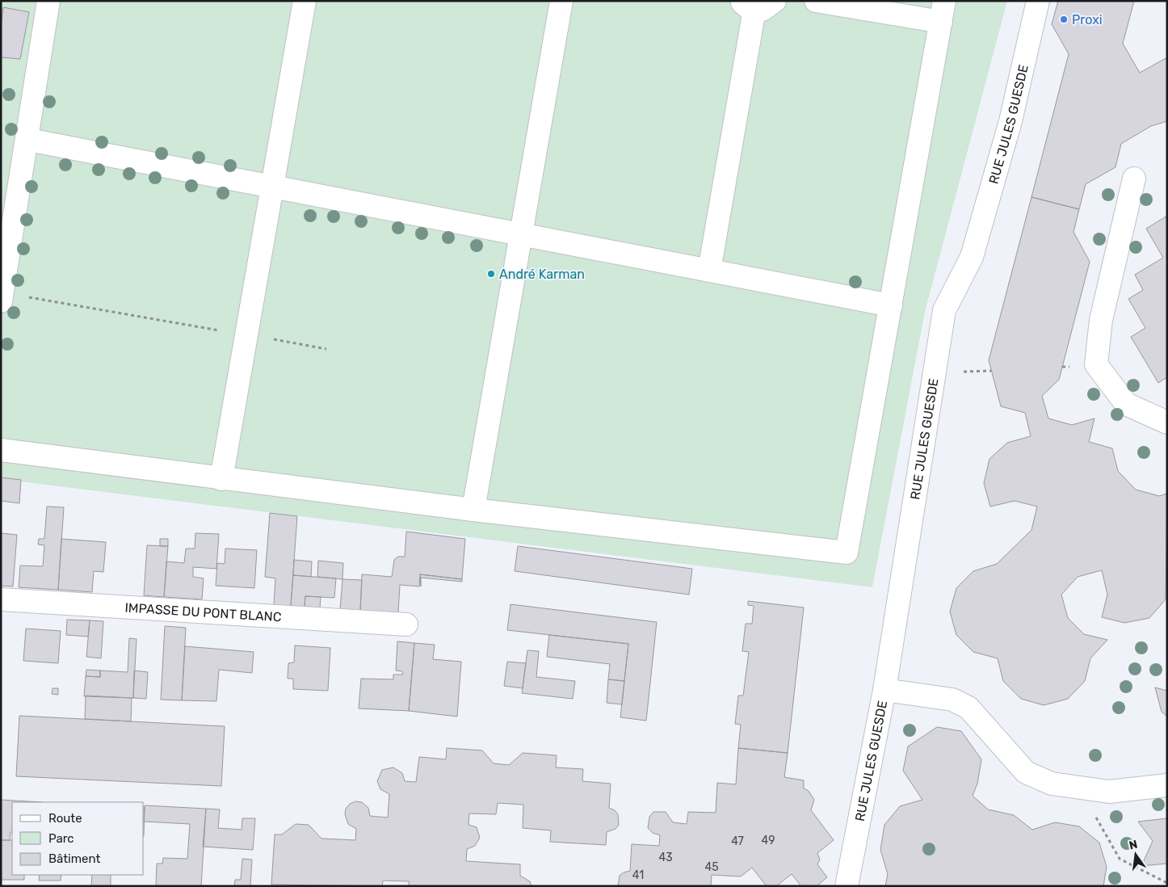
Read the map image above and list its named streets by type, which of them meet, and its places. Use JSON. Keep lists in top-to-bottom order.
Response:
{
  "streets": {
    "street": ["RUE JULES GUESDE", "IMPASSE DU PONT BLANC"]
  },
  "places": ["Proxi", "André Karman"],
  "house_numbers": [
    "49",
    "47",
    "43",
    "45",
    "41"
  ],
  "legend": ["Route", "Parc", "Bâtiment"],
  "north": "top"
}
